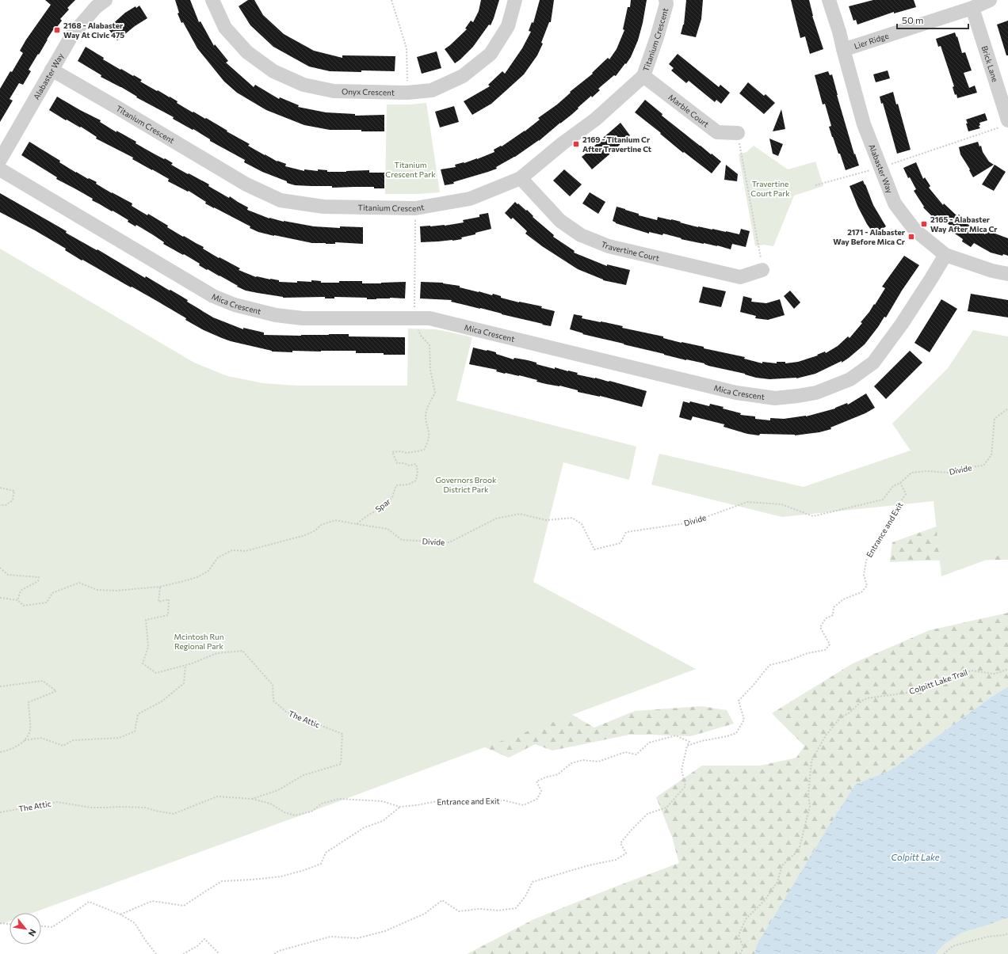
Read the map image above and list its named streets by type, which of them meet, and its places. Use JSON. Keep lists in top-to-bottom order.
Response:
{
  "streets": {
    "street": [
      "Titanium Crescent",
      "Lier Ridge",
      "Brick Lane",
      "Alabaster Way",
      "Onyx Crescent",
      "Marble Court",
      "Travertine Court",
      "Mica Crescent"
    ],
    "path": [
      "Divide",
      "Spar",
      "Entrance and Exit",
      "Colpitt Lake Trail",
      "The Attic"
    ]
  },
  "crossings": [
    ["Titanium Crescent", "Alabaster Way"],
    ["Titanium Crescent", "Marble Court"],
    ["Titanium Crescent", "Travertine Court"],
    ["Lier Ridge", "Brick Lane"],
    ["Lier Ridge", "Alabaster Way"],
    ["Alabaster Way", "Mica Crescent"],
    ["Mica Crescent", "Spar"],
    ["Divide", "Spar"],
    ["Divide", "Entrance and Exit"],
    ["Entrance and Exit", "The Attic"]
  ],
  "water": ["Colpitt Lake"],
  "parks": [
    "Titanium Crescent Park",
    "Travertine Court Park",
    "Governors Brook District Park",
    "Mcintosh Run Regional Park"
  ],
  "places": {
    "transit": [
      "2168 - Alabaster Way At Civic 475",
      "2169 - Titanium Cr After Travertine Ct",
      "2165 - Alabaster Way After Mica Cr",
      "2171 - Alabaster Way Before Mica Cr"
    ]
  },
  "scale_bar": "50 m",
  "north": "bottom right"
}
